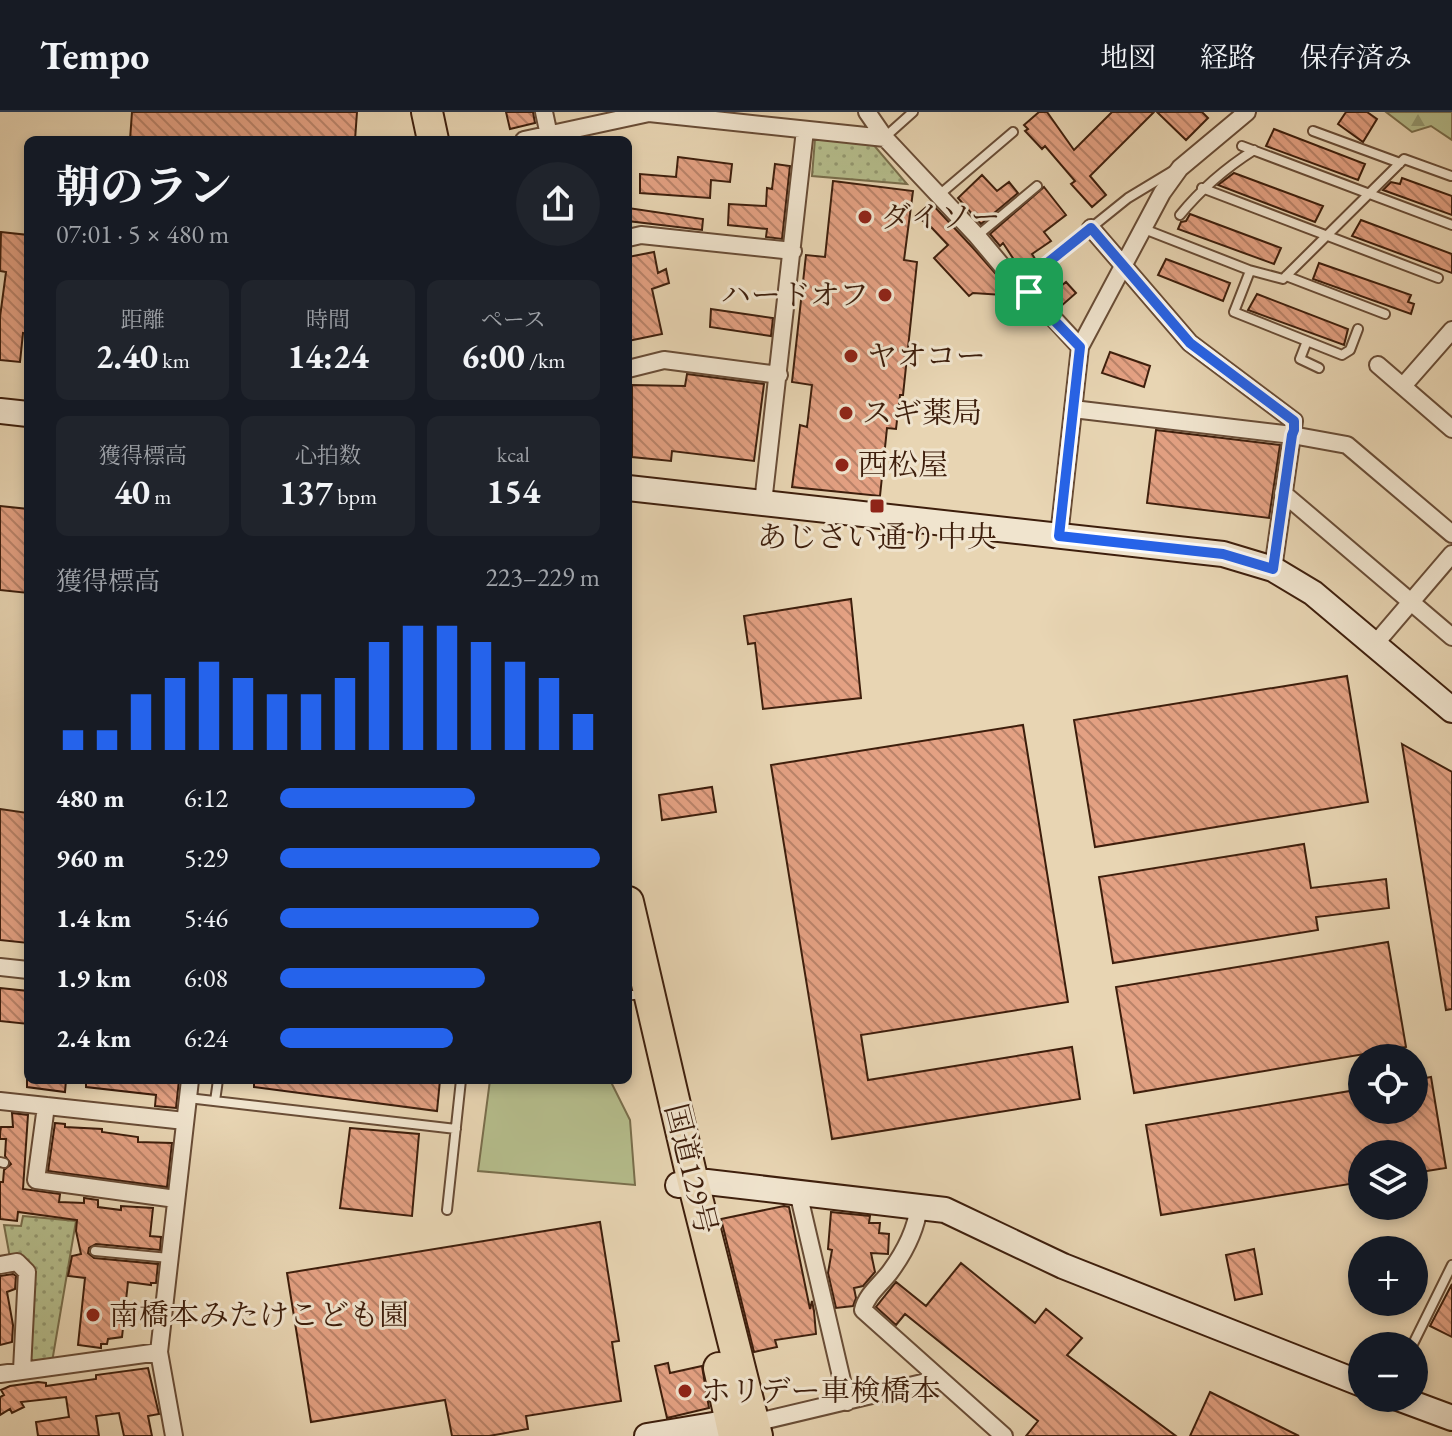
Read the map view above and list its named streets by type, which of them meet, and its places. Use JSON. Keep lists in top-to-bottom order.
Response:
{
  "streets": {
    "highway": ["国道129号"]
  },
  "places": {
    "other": [
      "ダイソー",
      "ハードオフ",
      "ヤオコー",
      "スギ薬局",
      "西松屋",
      "南橋本みたけこども園",
      "ホリデー車検橋本"
    ],
    "transit": ["あじさい通り中央"]
  },
  "page": {
    "header": "Tempo",
    "nav": ["地図", "経路", "保存済み"],
    "heading": ["朝のラン", "07:01 · 5 × 480 m"],
    "stats": [
      ["距離", "2.40 km"],
      ["時間", "14:24"],
      ["ペース", "6:00 /km"],
      ["獲得標高", "40 m"],
      ["心拍数", "137 bpm"],
      ["kcal", "154"]
    ],
    "chart": ["獲得標高", "223–229 m"],
    "list": [
      {
        "name": "480 m",
        "note": "6:12"
      },
      {
        "name": "960 m",
        "note": "5:29"
      },
      {
        "name": "1.4 km",
        "note": "5:46"
      },
      {
        "name": "1.9 km",
        "note": "6:08"
      },
      {
        "name": "2.4 km",
        "note": "6:24"
      }
    ],
    "map_buttons": ["+", "−"]
  }
}
